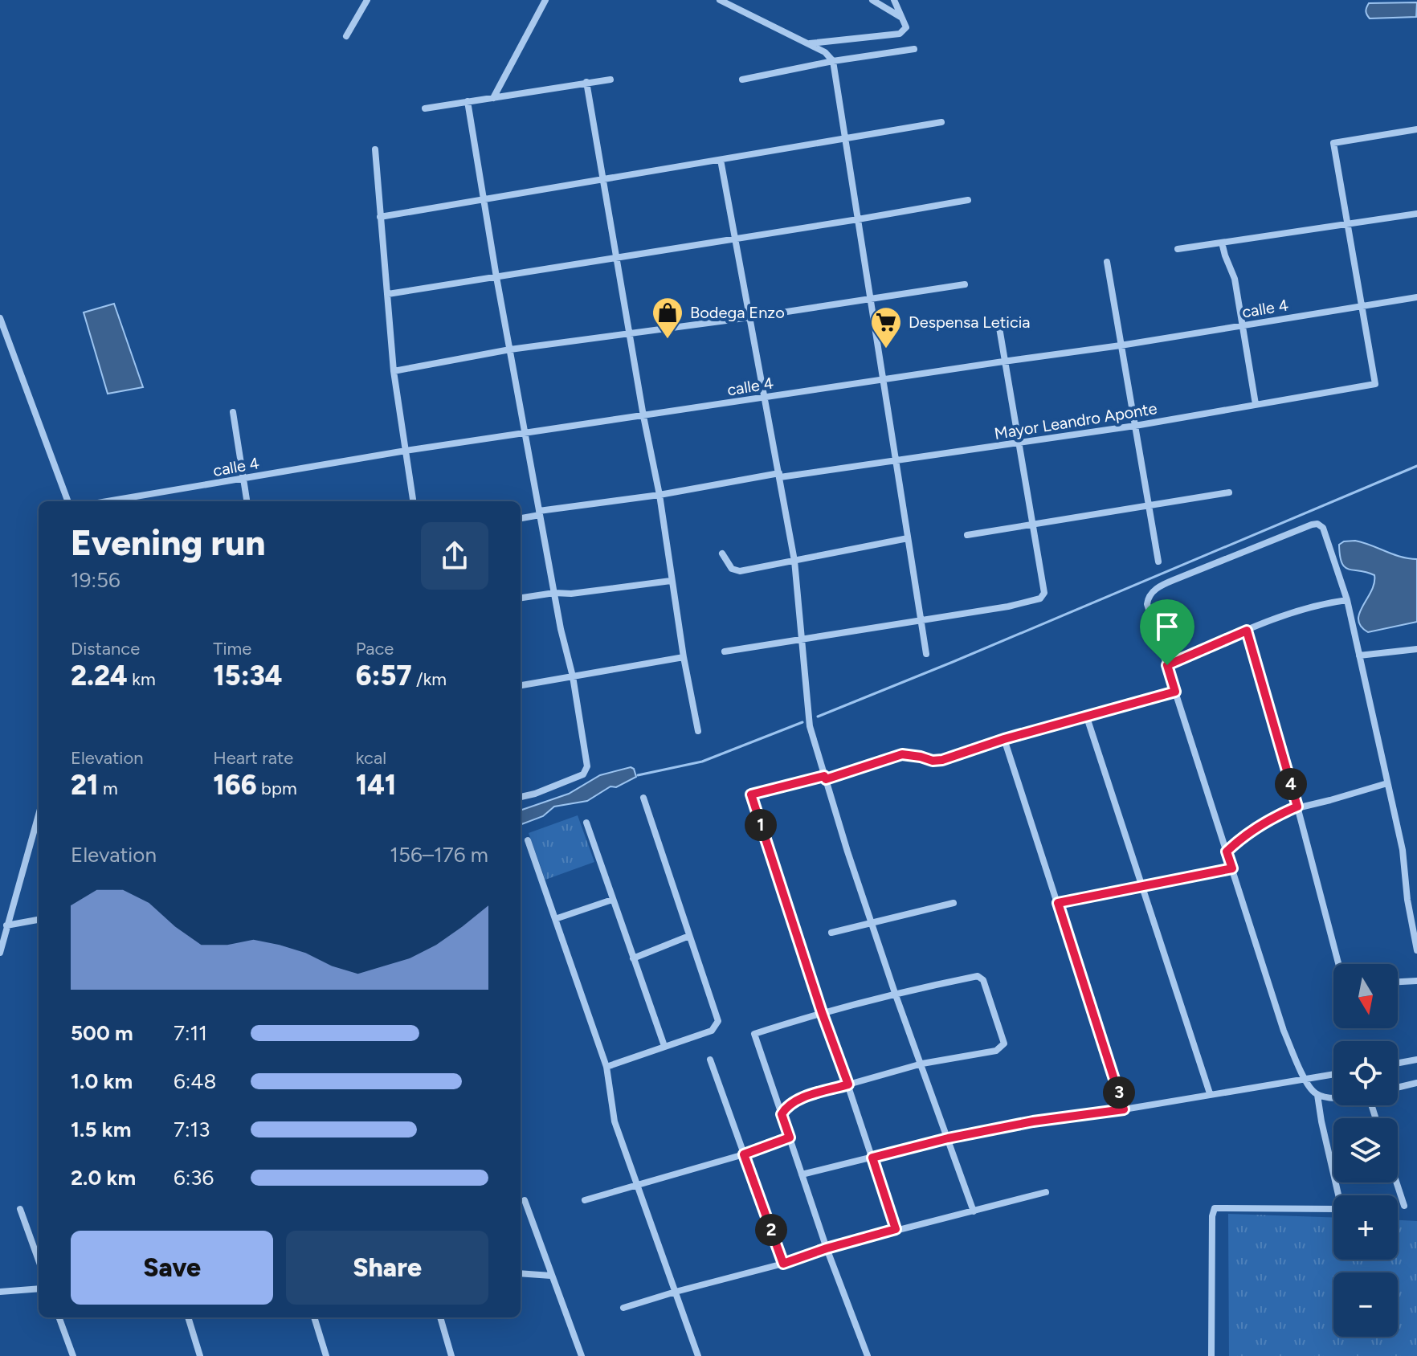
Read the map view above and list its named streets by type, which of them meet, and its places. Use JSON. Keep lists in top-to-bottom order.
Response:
{
  "streets": {
    "street": ["calle 4", "Mayor Leandro Aponte"]
  },
  "crossings": [
    ["calle 4", "Mayor Leandro Aponte"]
  ],
  "places": {
    "shop": ["Bodega Enzo"],
    "supermarket": ["Despensa Leticia"]
  },
  "north": "bottom",
  "page": {
    "heading": ["Evening run", "19:56"],
    "stats": [
      ["Distance", "2.24 km"],
      ["Time", "15:34"],
      ["Pace", "6:57 /km"],
      ["Elevation", "21 m"],
      ["Heart rate", "166 bpm"],
      ["kcal", "141"]
    ],
    "pins": [
      "4",
      "1",
      "3",
      "2"
    ],
    "chart": ["Elevation", "156–176 m"],
    "map_buttons": ["+", "−"],
    "list": [
      {
        "name": "500 m",
        "note": "7:11"
      },
      {
        "name": "1.0 km",
        "note": "6:48"
      },
      {
        "name": "1.5 km",
        "note": "7:13"
      },
      {
        "name": "2.0 km",
        "note": "6:36"
      }
    ],
    "buttons": ["Save", "Share"]
  }
}
